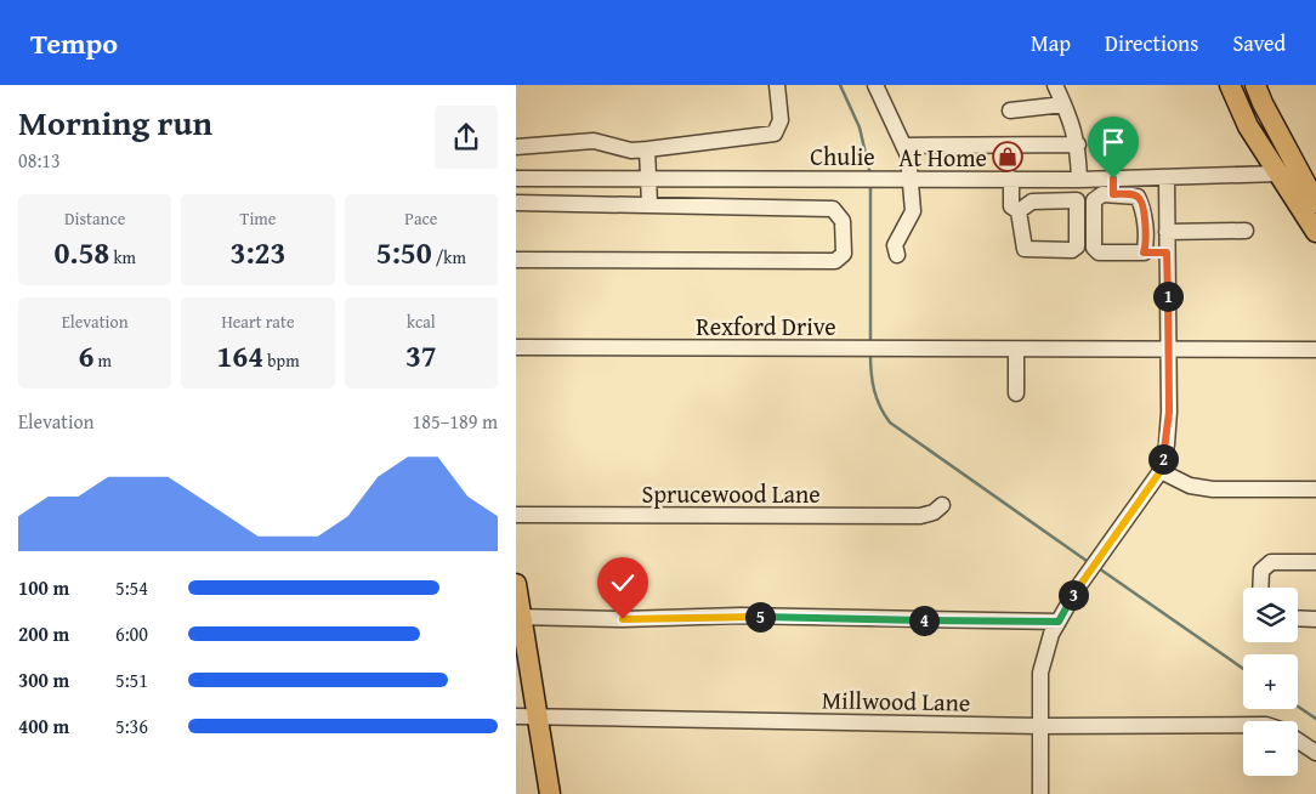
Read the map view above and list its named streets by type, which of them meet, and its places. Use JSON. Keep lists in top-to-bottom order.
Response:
{
  "streets": {
    "street": [
      "Chulie",
      "Rexford Drive",
      "Sprucewood Lane",
      "Millwood Lane"
    ]
  },
  "places": {
    "shop": ["At Home"]
  },
  "page": {
    "header": "Tempo",
    "nav": ["Map", "Directions", "Saved"],
    "heading": ["Morning run", "08:13"],
    "stats": [
      ["Distance", "0.58 km"],
      ["Time", "3:23"],
      ["Pace", "5:50 /km"],
      ["Elevation", "6 m"],
      ["Heart rate", "164 bpm"],
      ["kcal", "37"]
    ],
    "pins": [
      "1",
      "2",
      "3",
      "5",
      "4"
    ],
    "chart": ["Elevation", "185–189 m"],
    "list": [
      {
        "name": "100 m",
        "note": "5:54"
      },
      {
        "name": "200 m",
        "note": "6:00"
      },
      {
        "name": "300 m",
        "note": "5:51"
      },
      {
        "name": "400 m",
        "note": "5:36"
      }
    ],
    "map_buttons": ["+", "−"]
  }
}
